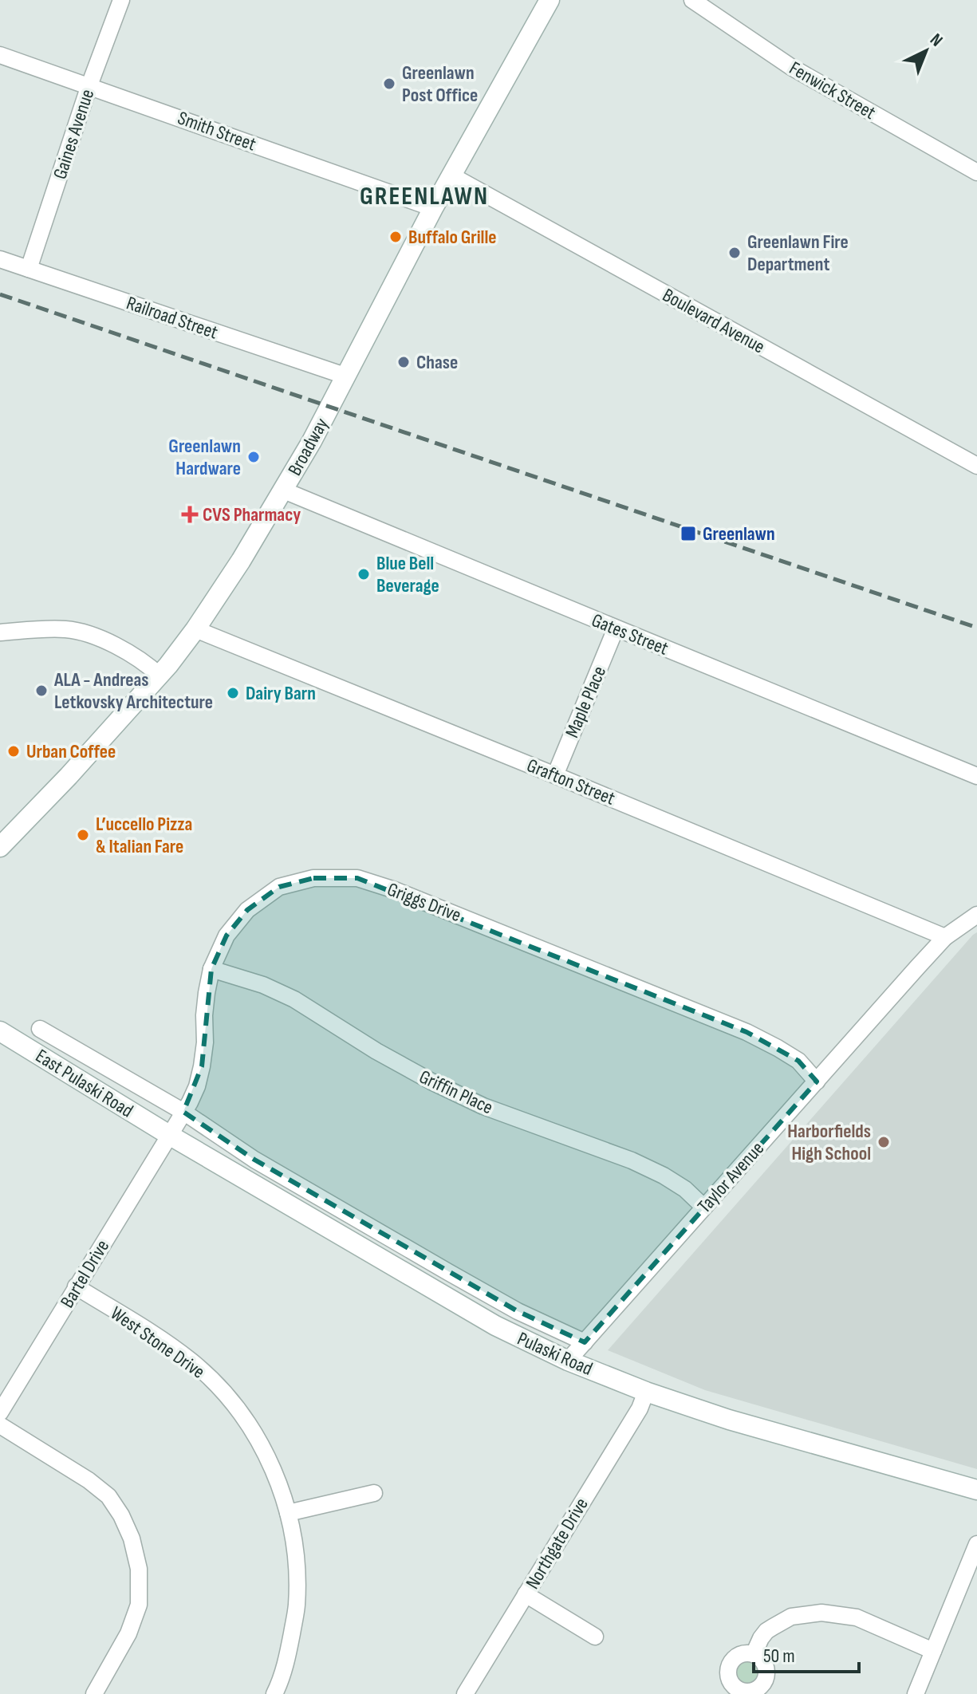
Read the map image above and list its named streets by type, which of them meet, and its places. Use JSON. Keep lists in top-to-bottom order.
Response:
{
  "streets": {
    "main road": ["Broadway", "East Pulaski Road", "Pulaski Road"],
    "street": [
      "Fenwick Street",
      "Smith Street",
      "Gaines Avenue",
      "Railroad Street",
      "Boulevard Avenue",
      "Gates Street",
      "Maple Place",
      "Grafton Street",
      "Griggs Drive",
      "Griffin Place",
      "Taylor Avenue",
      "Bartel Drive",
      "West Stone Drive",
      "Northgate Drive"
    ]
  },
  "crossings": [
    ["Smith Street", "Gaines Avenue"],
    ["Smith Street", "Broadway"],
    ["Gaines Avenue", "Railroad Street"],
    ["Railroad Street", "Broadway"],
    ["Boulevard Avenue", "Broadway"],
    ["Broadway", "Gates Street"],
    ["Broadway", "Grafton Street"],
    ["Gates Street", "Maple Place"],
    ["Maple Place", "Grafton Street"],
    ["Grafton Street", "Taylor Avenue"],
    ["Griggs Drive", "East Pulaski Road"],
    ["Griggs Drive", "Griffin Place"],
    ["Griggs Drive", "Taylor Avenue"],
    ["Griggs Drive", "Bartel Drive"],
    ["Griggs Drive", "Pulaski Road"],
    ["East Pulaski Road", "Bartel Drive"],
    ["East Pulaski Road", "Pulaski Road"],
    ["Griffin Place", "Taylor Avenue"],
    ["Taylor Avenue", "Pulaski Road"],
    ["Bartel Drive", "West Stone Drive"],
    ["Bartel Drive", "Pulaski Road"],
    ["Pulaski Road", "Northgate Drive"]
  ],
  "districts": ["GREENLAWN"],
  "places": {
    "other": [
      "Greenlawn Post Office",
      "Buffalo Grille",
      "Greenlawn Fire Department",
      "Chase",
      "Greenlawn Hardware",
      "Blue Bell Beverage",
      "ALA - Andreas Letkovsky Architecture",
      "Dairy Barn",
      "Urban Coffee",
      "L’uccello Pizza & Italian Fare",
      "Harborfields High School"
    ],
    "health": ["CVS Pharmacy"],
    "transit": ["Greenlawn"]
  },
  "scale_bar": "50 m",
  "north": "top right"
}
